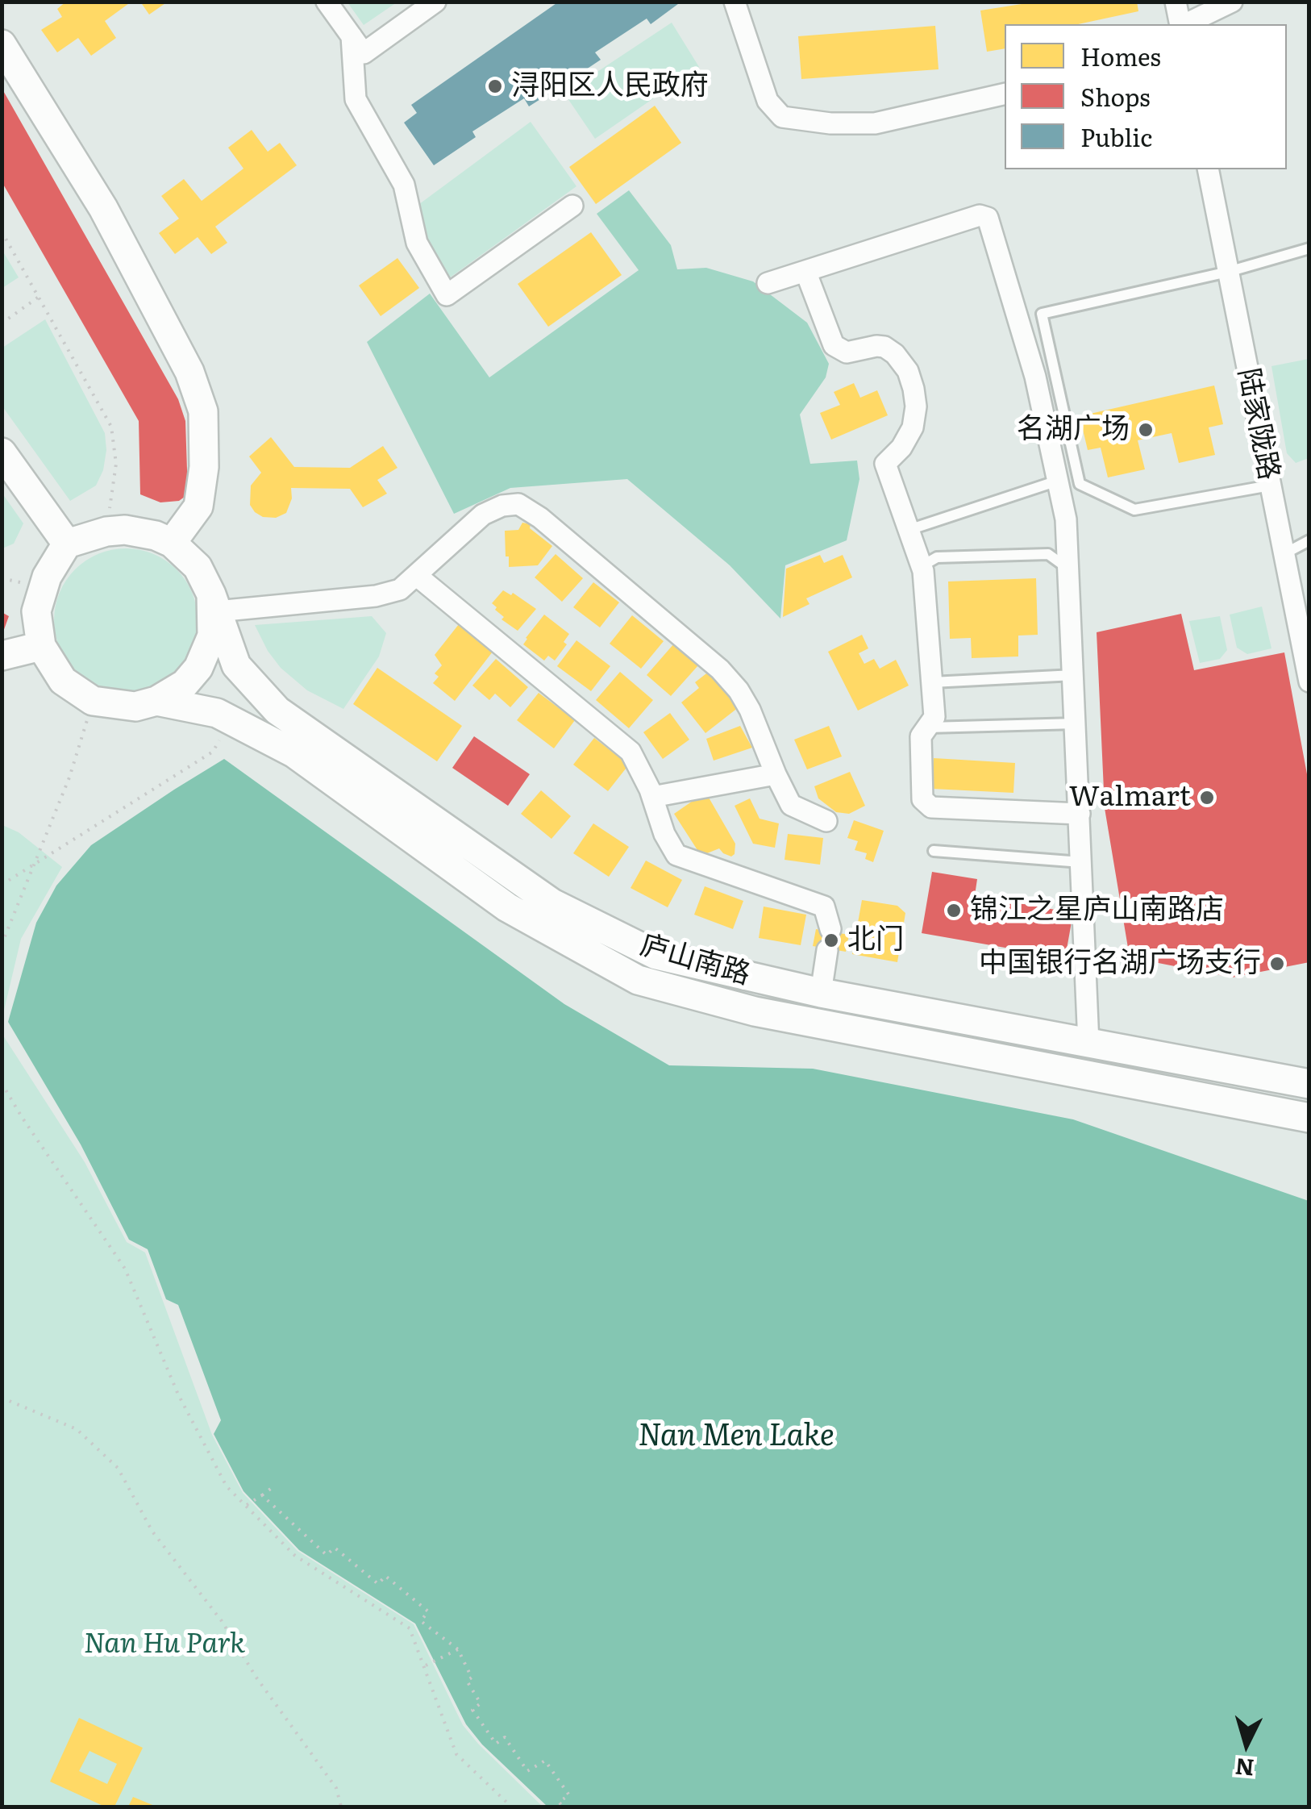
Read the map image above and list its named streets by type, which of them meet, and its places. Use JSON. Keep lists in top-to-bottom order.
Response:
{
  "streets": {
    "main road": ["庐山南路"],
    "street": ["陆家陇路"]
  },
  "water": ["Nan Men Lake"],
  "parks": ["Nan Hu Park"],
  "places": [
    "浔阳区人民政府",
    "名湖广场",
    "Walmart",
    "锦江之星庐山南路店",
    "北门",
    "中国银行名湖广场支行"
  ],
  "legend": ["Homes", "Shops", "Public"],
  "north": "bottom"
}
